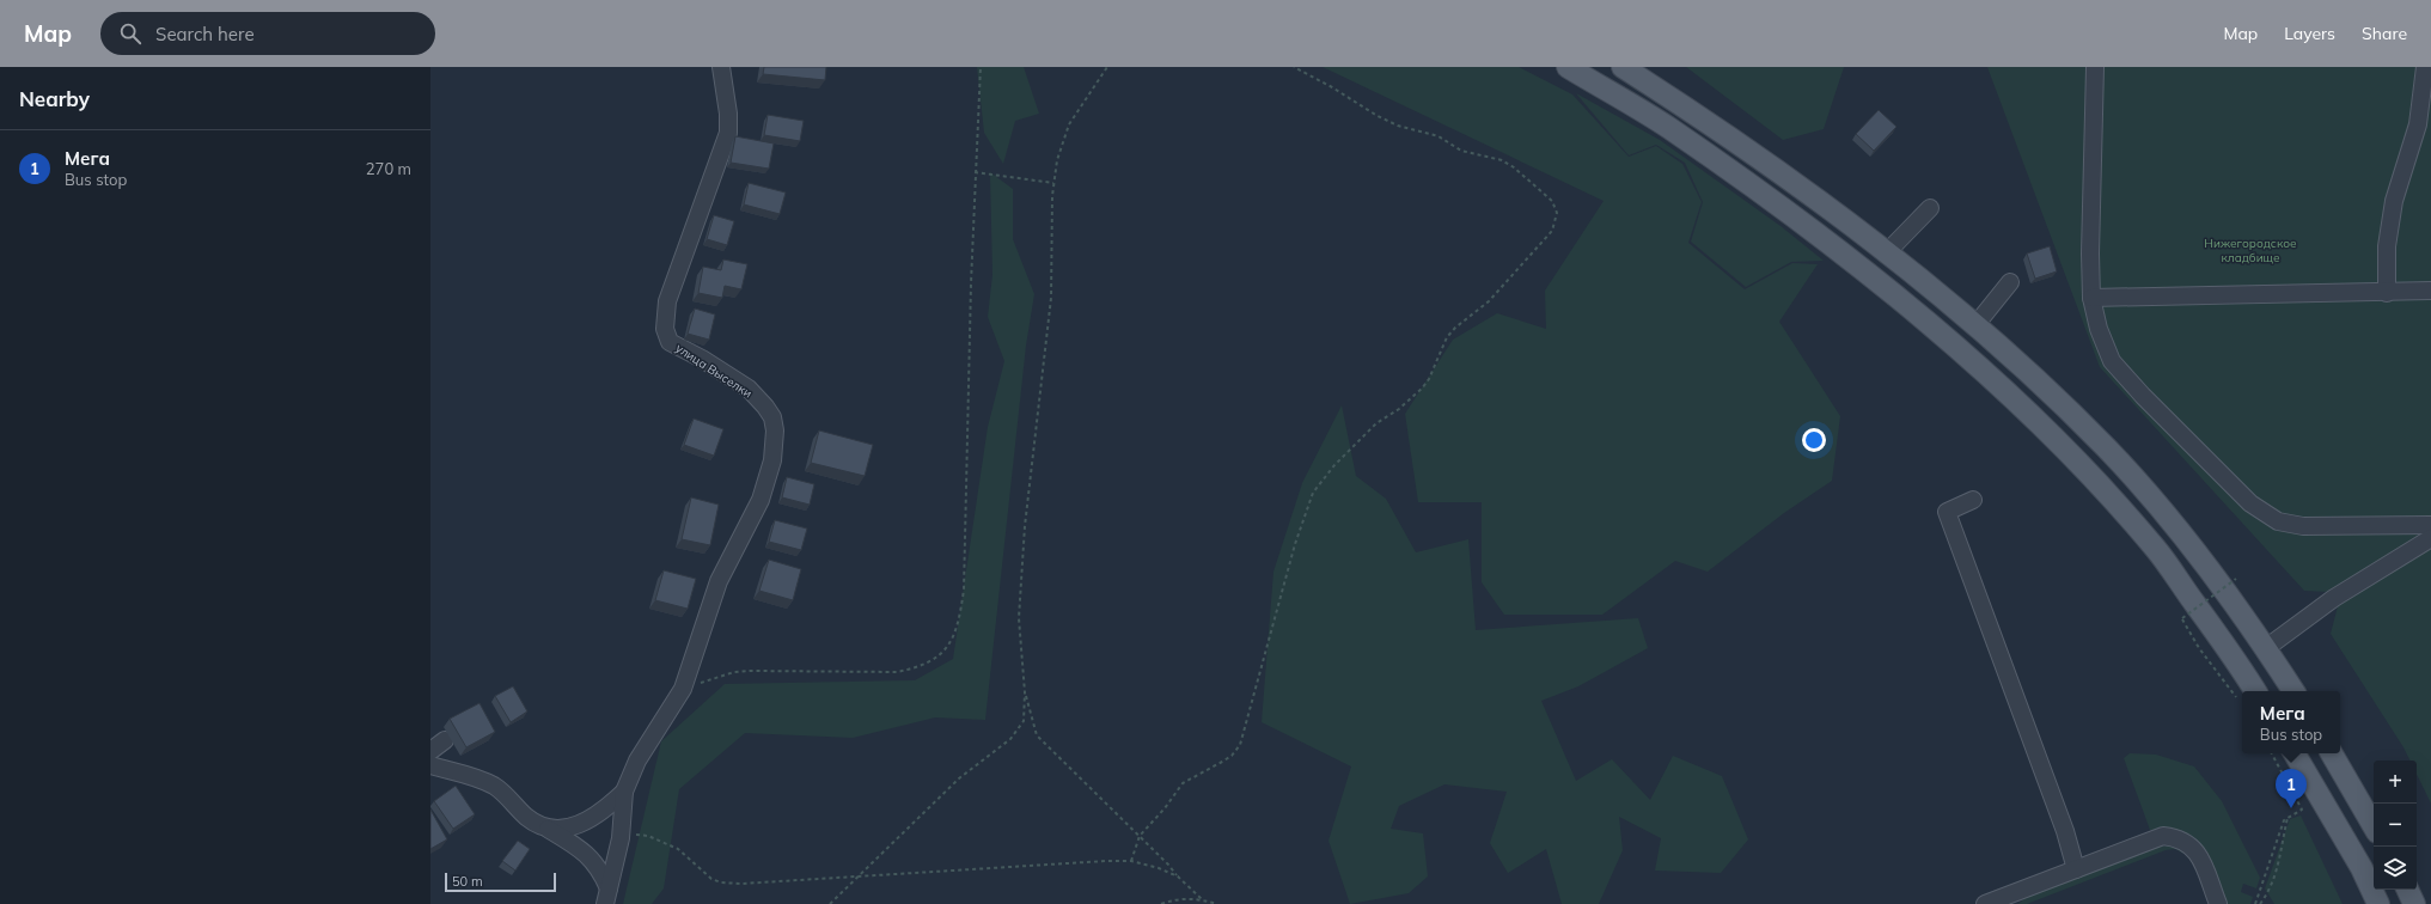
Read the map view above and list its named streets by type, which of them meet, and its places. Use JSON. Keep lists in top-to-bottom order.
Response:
{
  "streets": {
    "street": ["улица Выселки"]
  },
  "parks": ["Нижегородское кладбище"],
  "scale_bar": "50 m",
  "page": {
    "header": "Map",
    "search": "Search here",
    "nav": ["Map", "Layers", "Share"],
    "heading": "Nearby",
    "list": [
      {
        "mark": "1",
        "name": "Мега",
        "note": "Bus stop",
        "value": "270 m"
      }
    ],
    "popup": ["Мега", "Bus stop"],
    "map_buttons": ["+", "−"],
    "pins": "1",
    "scale": "50 m"
  }
}
